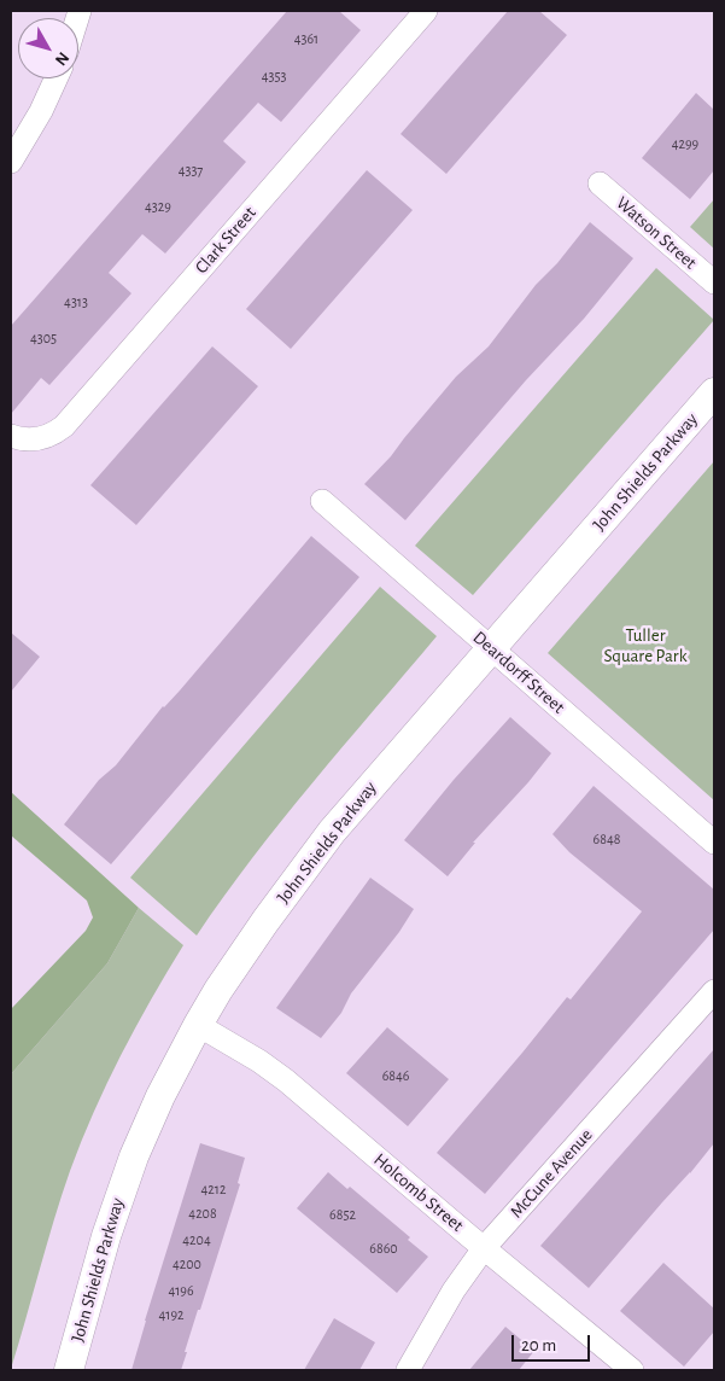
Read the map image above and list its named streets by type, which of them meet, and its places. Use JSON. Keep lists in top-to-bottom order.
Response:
{
  "streets": {
    "street": [
      "Watson Street",
      "Clark Street",
      "John Shields Parkway",
      "Deardorff Street",
      "McCune Avenue",
      "Holcomb Street"
    ]
  },
  "crossings": [
    ["John Shields Parkway", "Deardorff Street"],
    ["John Shields Parkway", "Holcomb Street"],
    ["McCune Avenue", "Holcomb Street"]
  ],
  "parks": ["Tuller Square Park"],
  "house_numbers": [
    "4361",
    "4353",
    "4299",
    "4337",
    "4329",
    "4313",
    "4305",
    "6848",
    "6846",
    "4212",
    "4208",
    "6852",
    "4204",
    "6860",
    "4200",
    "4196",
    "4192"
  ],
  "scale_bar": "20 m",
  "north": "bottom right"
}
